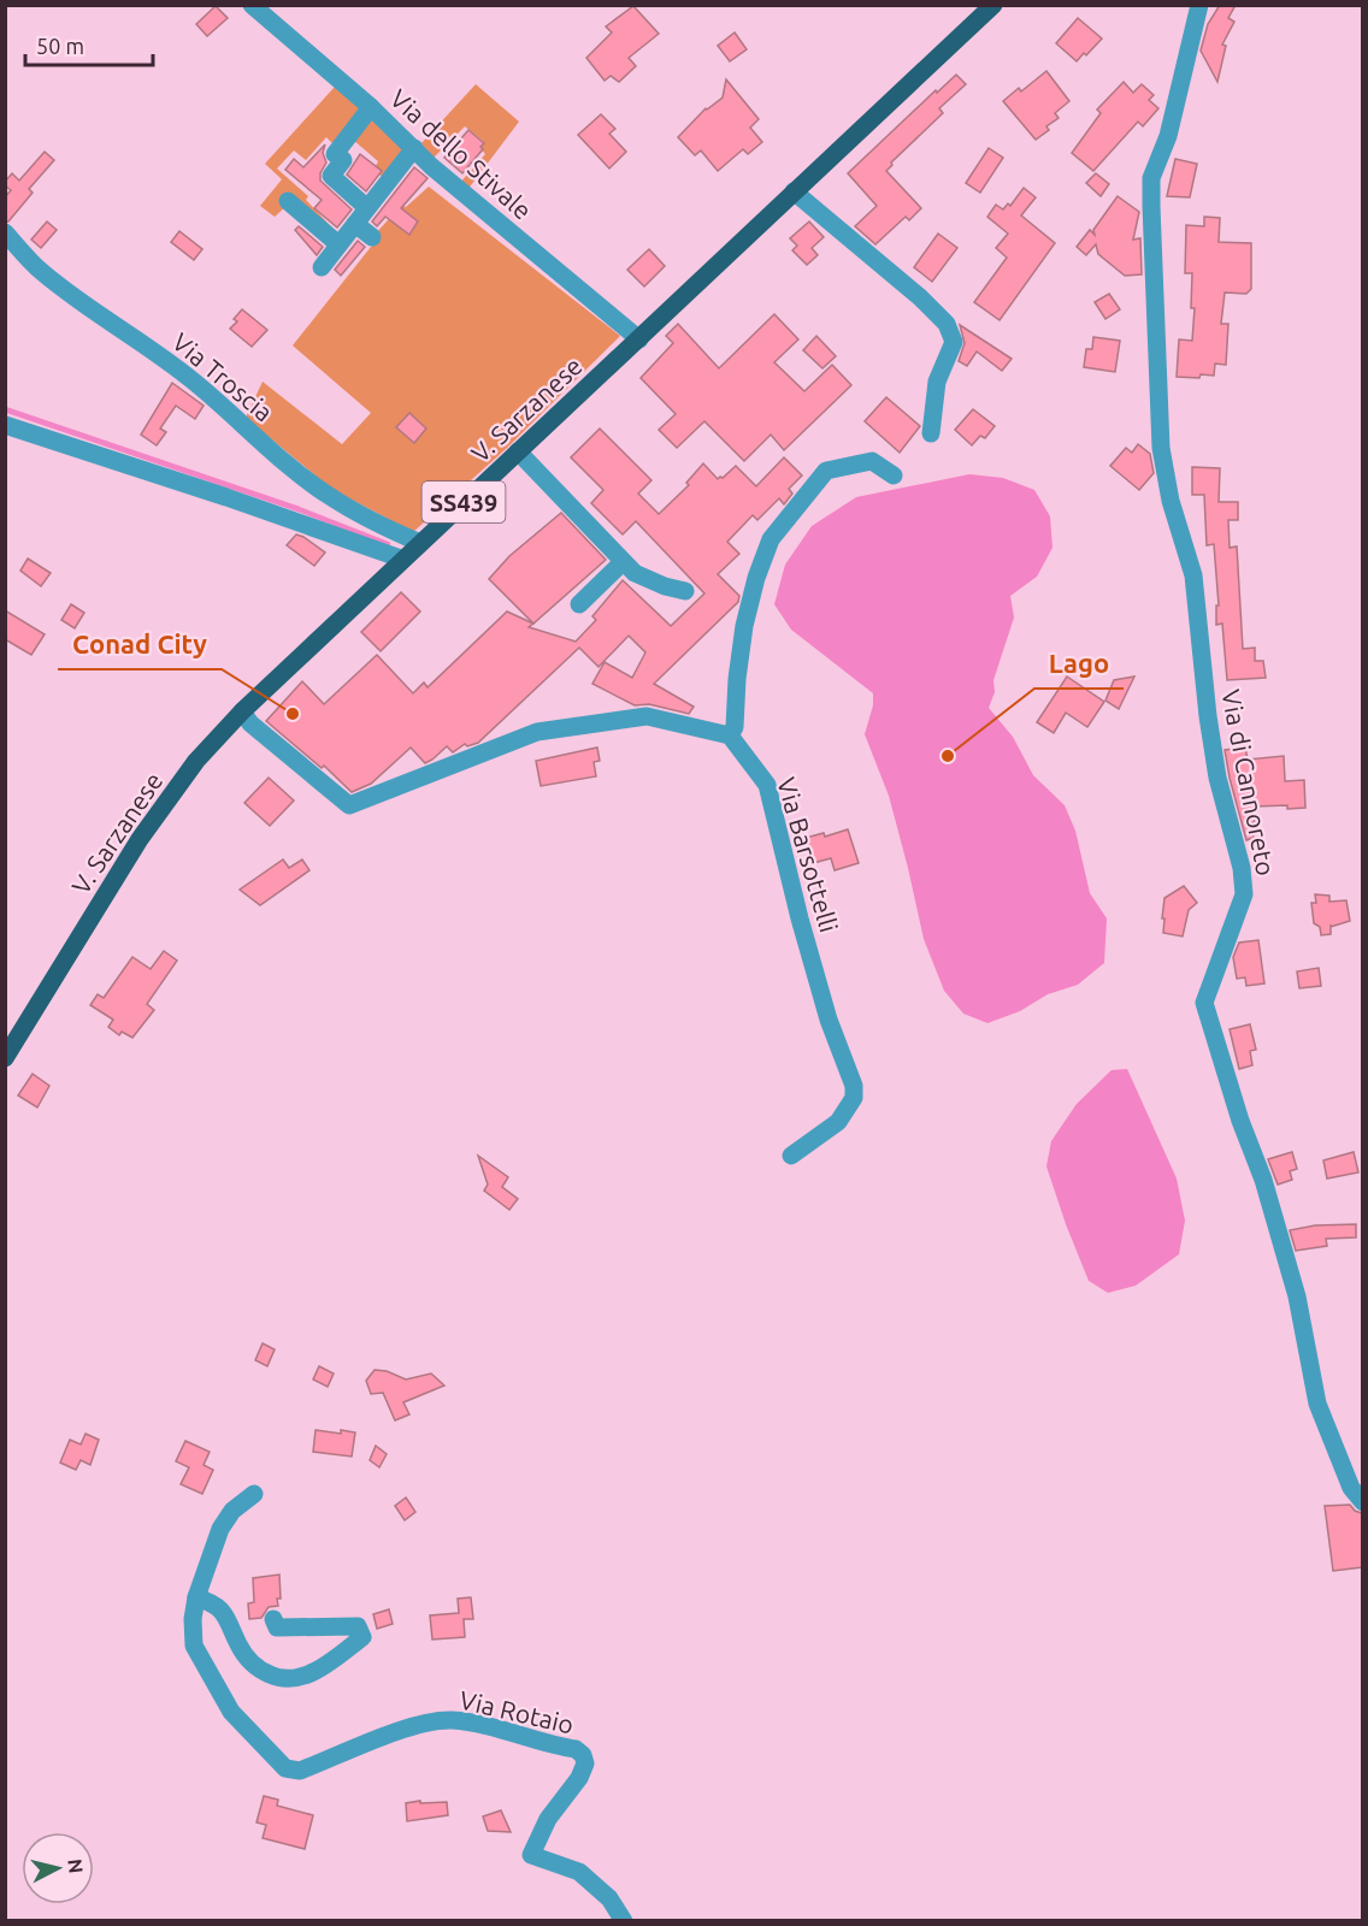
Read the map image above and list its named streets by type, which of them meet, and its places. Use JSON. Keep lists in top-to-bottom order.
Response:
{
  "streets": {
    "main road": ["V. Sarzanese", "SS439"],
    "street": [
      "Via dello Stivale",
      "Via Troscia",
      "Via di Cannoreto",
      "Via Barsottelli",
      "Via Rotaio"
    ]
  },
  "crossings": [
    ["Via dello Stivale", "V. Sarzanese"],
    ["Via Troscia", "V. Sarzanese"]
  ],
  "places": ["Conad City", "Lago"],
  "scale_bar": "50 m",
  "north": "right"
}
